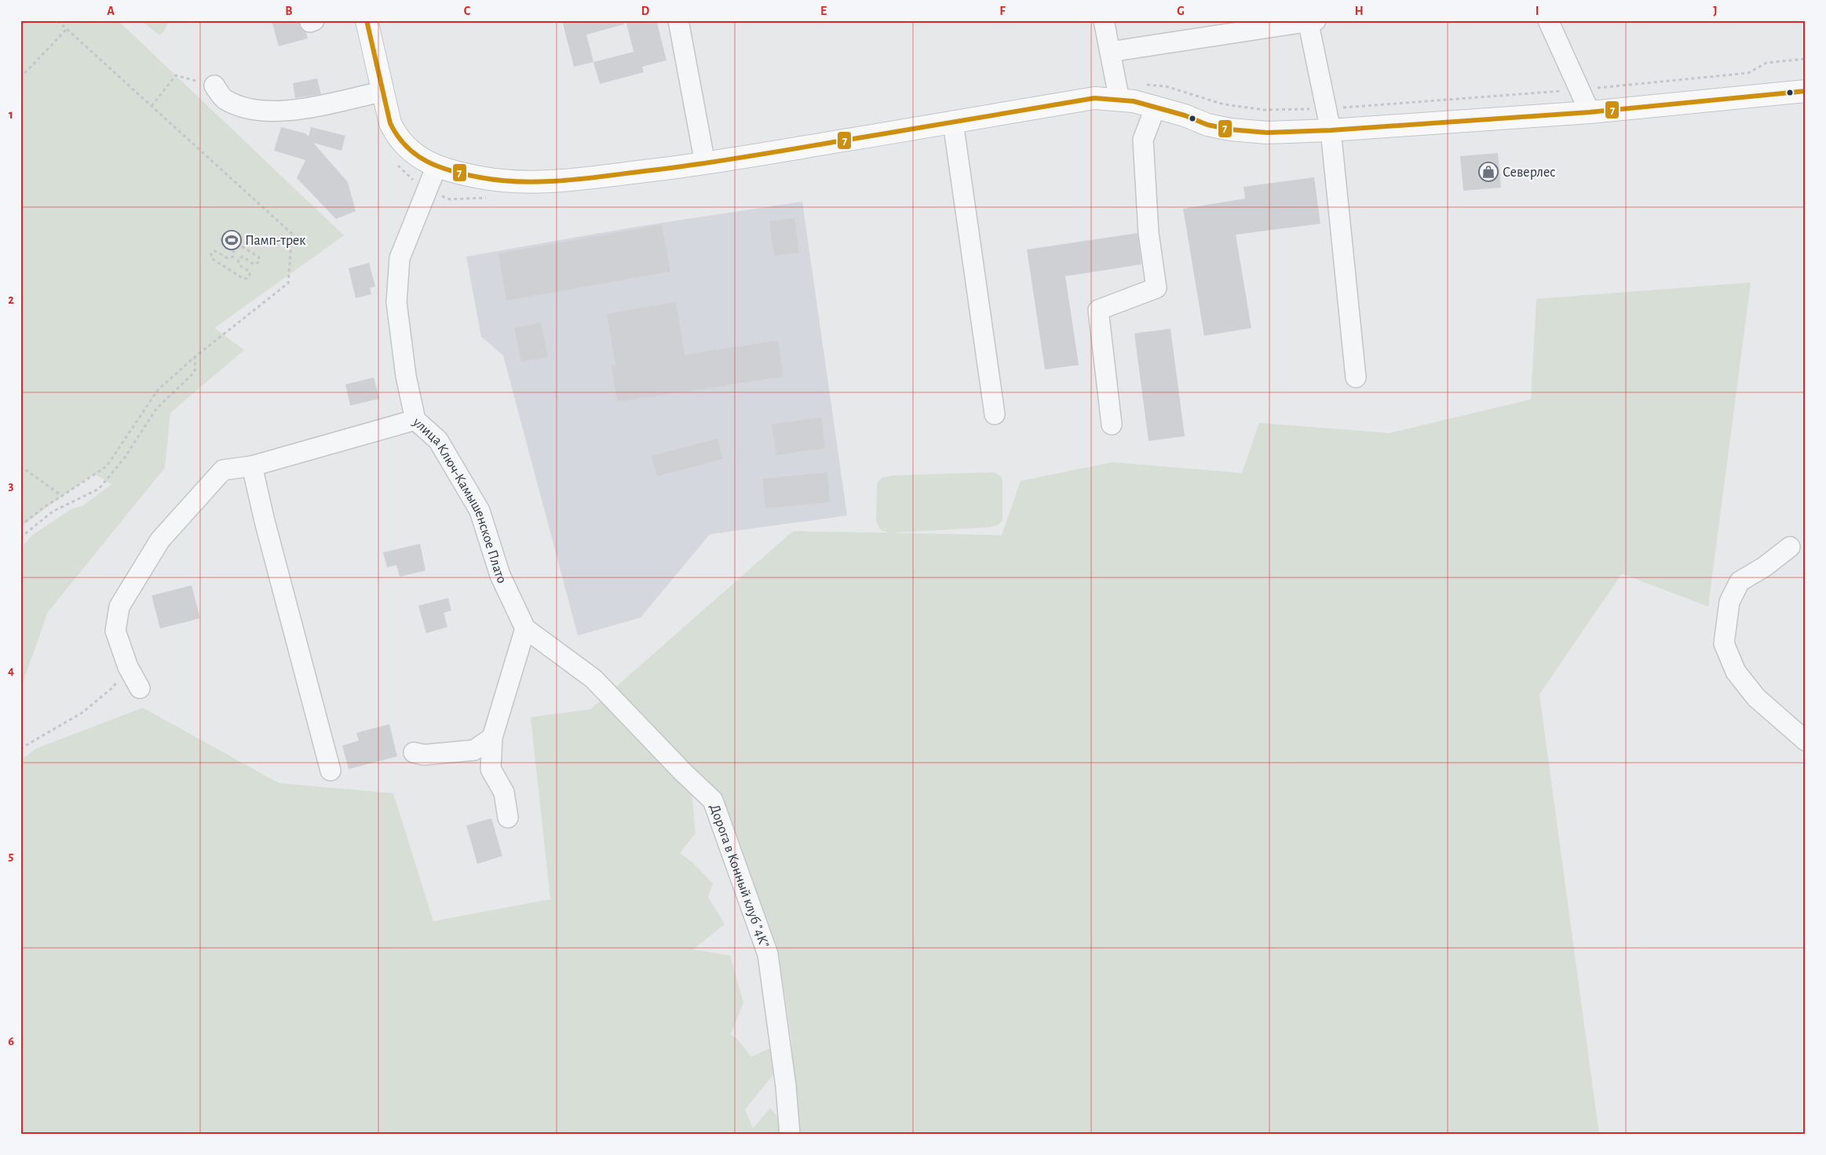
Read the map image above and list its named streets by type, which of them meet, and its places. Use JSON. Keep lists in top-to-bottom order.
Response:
{
  "streets": {
    "street": ["улица Ключ-Камышенское Плато", "Дорога в Конный клуб \"4К\""]
  },
  "crossings": [
    ["улица Ключ-Камышенское Плато", "Дорога в Конный клуб \"4К\""]
  ],
  "places": {
    "shop": ["Северлес"],
    "sports": ["Памп-трек"]
  },
  "lines": ["transit line 7"],
  "grid": {
    "columns": [
      "A",
      "B",
      "C",
      "D",
      "E",
      "F",
      "G",
      "H",
      "I",
      "J"
    ],
    "rows": [
      "1",
      "2",
      "3",
      "4",
      "5",
      "6"
    ]
  }
}
